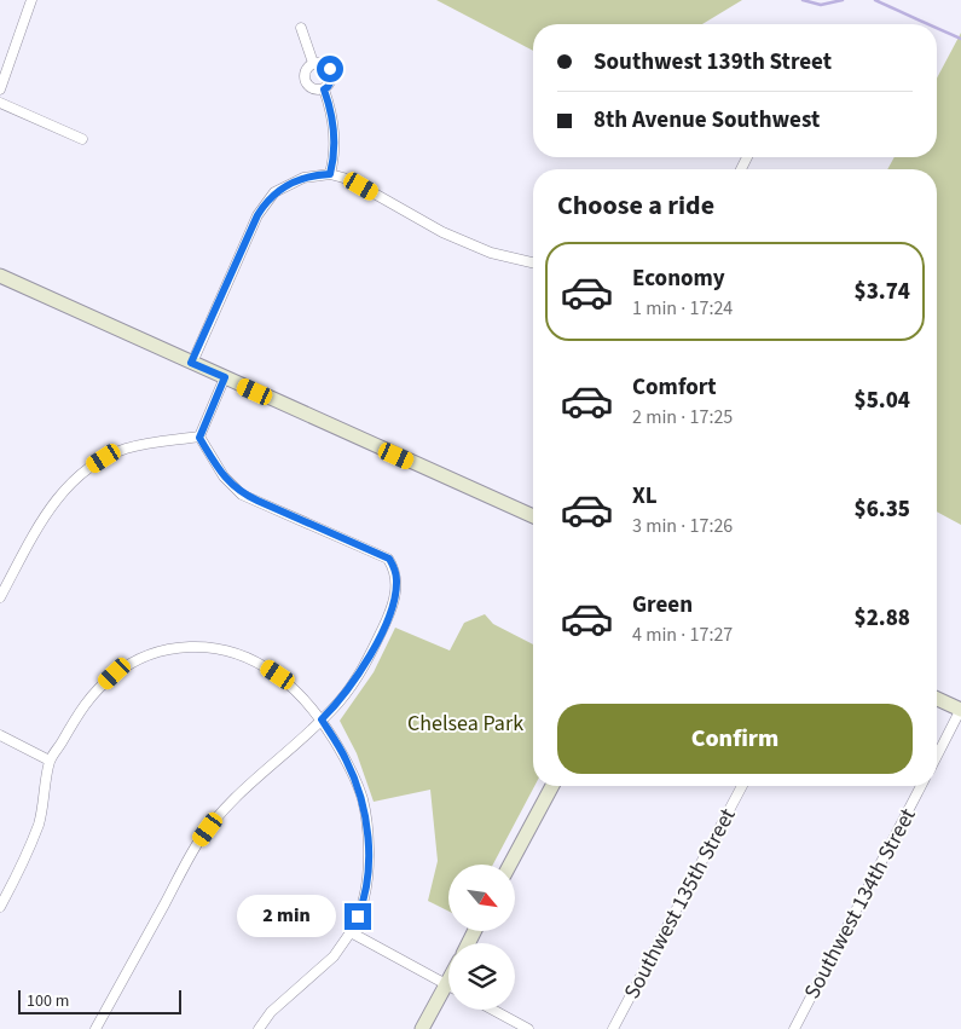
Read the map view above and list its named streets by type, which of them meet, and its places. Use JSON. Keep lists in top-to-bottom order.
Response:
{
  "streets": {
    "street": ["Southwest 135th Street", "Southwest 134th Street"]
  },
  "parks": ["Chelsea Park"],
  "scale_bar": "100 m",
  "north": "bottom right",
  "page": {
    "banner": ["Southwest 139th Street", "8th Avenue Southwest"],
    "heading": "Choose a ride",
    "list": [
      {
        "name": "Economy",
        "note": "1 min · 17:24",
        "value": "$3.74"
      },
      {
        "name": "Comfort",
        "note": "2 min · 17:25",
        "value": "$5.04"
      },
      {
        "name": "XL",
        "note": "3 min · 17:26",
        "value": "$6.35"
      },
      {
        "name": "Green",
        "note": "4 min · 17:27",
        "value": "$2.88"
      }
    ],
    "buttons": "Confirm",
    "bubble": "2 min",
    "scale": "100 m"
  }
}
